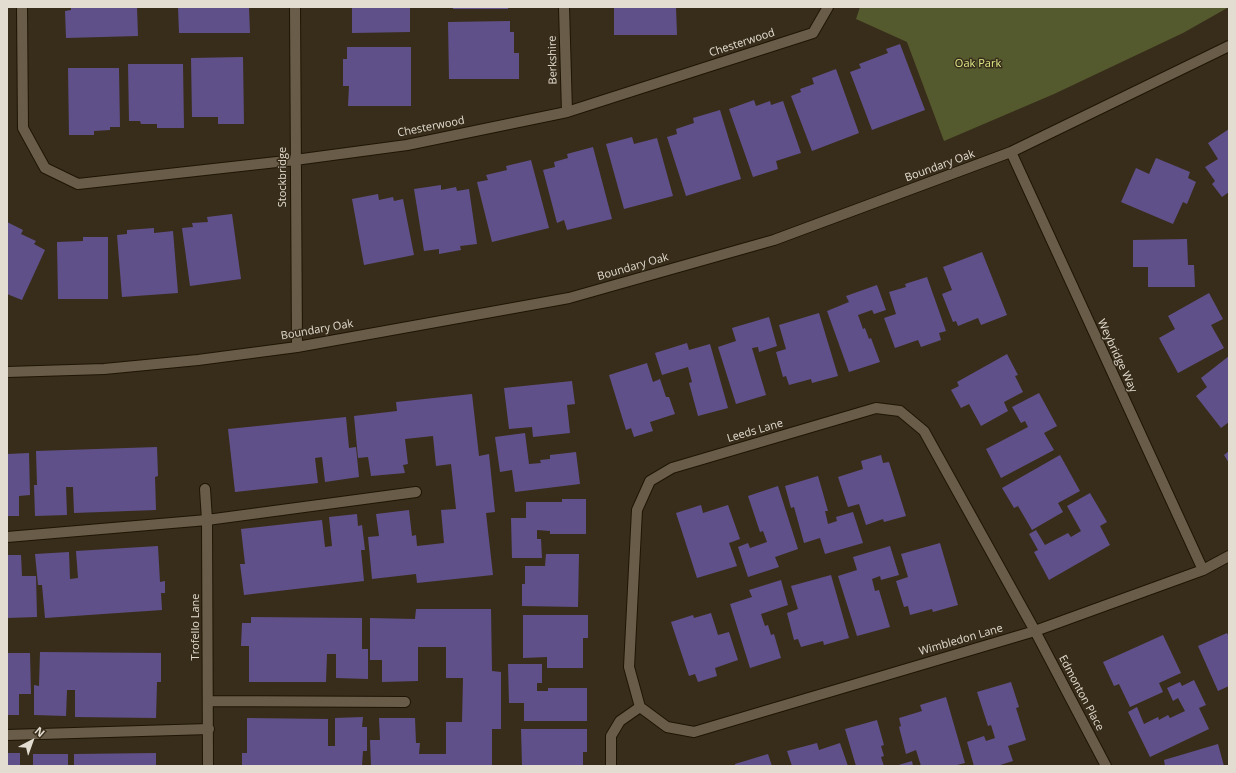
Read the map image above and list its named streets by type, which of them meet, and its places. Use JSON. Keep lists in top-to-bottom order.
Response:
{
  "streets": {
    "street": [
      "Chesterwood",
      "Berkshire",
      "Boundary Oak",
      "Stockbridge",
      "Weybridge Way",
      "Leeds Lane",
      "Trofello Lane",
      "Wimbledon Lane",
      "Edmonton Place"
    ]
  },
  "crossings": [
    ["Chesterwood", "Berkshire"],
    ["Chesterwood", "Stockbridge"],
    ["Boundary Oak", "Stockbridge"],
    ["Boundary Oak", "Weybridge Way"],
    ["Weybridge Way", "Wimbledon Lane"],
    ["Leeds Lane", "Wimbledon Lane"],
    ["Leeds Lane", "Edmonton Place"],
    ["Wimbledon Lane", "Edmonton Place"]
  ],
  "parks": ["Oak Park"],
  "north": "top right"
}
